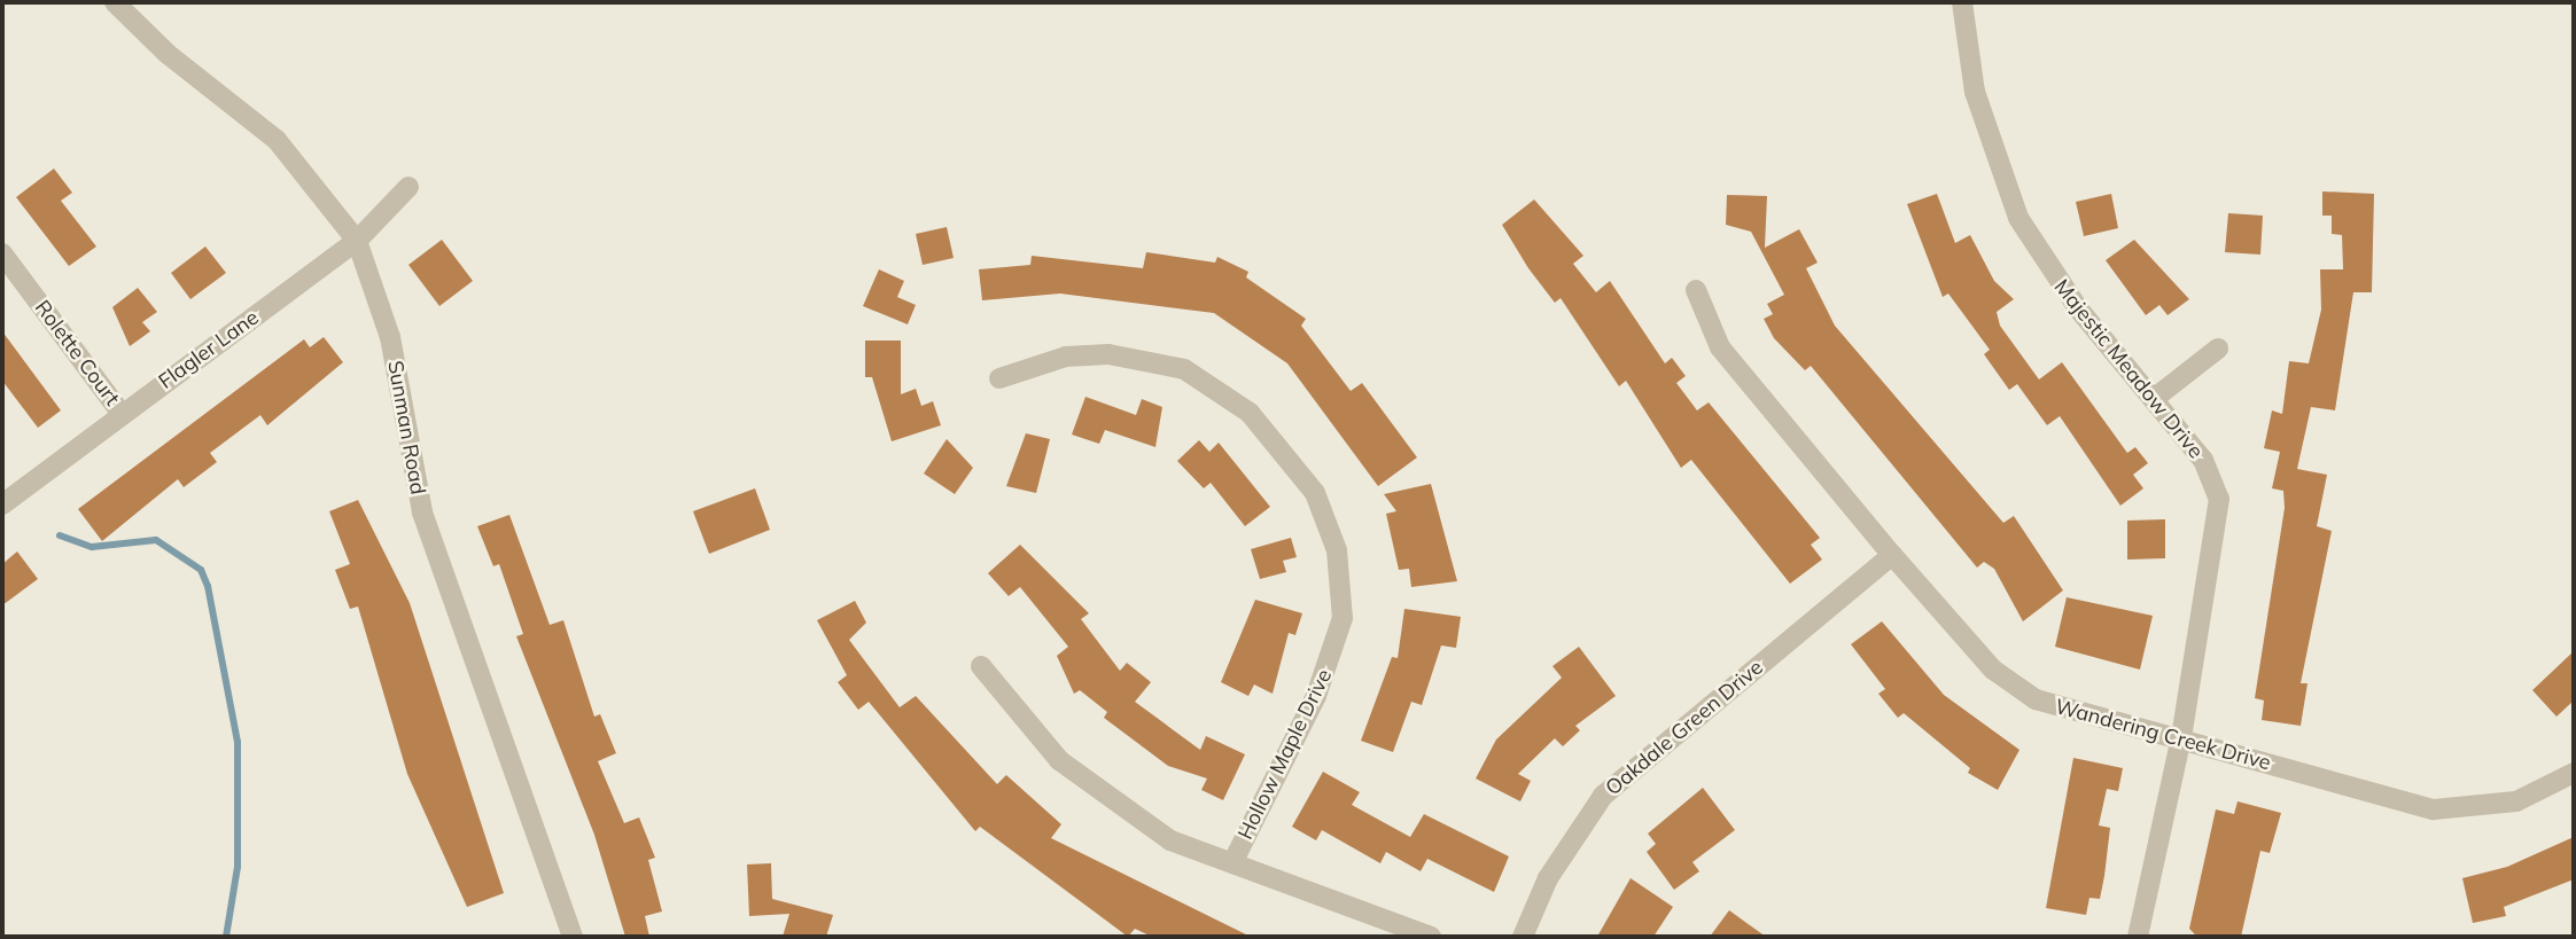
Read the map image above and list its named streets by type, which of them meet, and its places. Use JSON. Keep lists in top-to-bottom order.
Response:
{
  "streets": {
    "street": [
      "Flagler Lane",
      "Rolette Court",
      "Majestic Meadow Drive",
      "Sunman Road",
      "Oakdale Green Drive",
      "Wandering Creek Drive",
      "Hollow Maple Drive"
    ]
  },
  "crossings": [
    ["Flagler Lane", "Rolette Court"],
    ["Flagler Lane", "Sunman Road"],
    ["Majestic Meadow Drive", "Wandering Creek Drive"],
    ["Oakdale Green Drive", "Wandering Creek Drive"]
  ]
}
